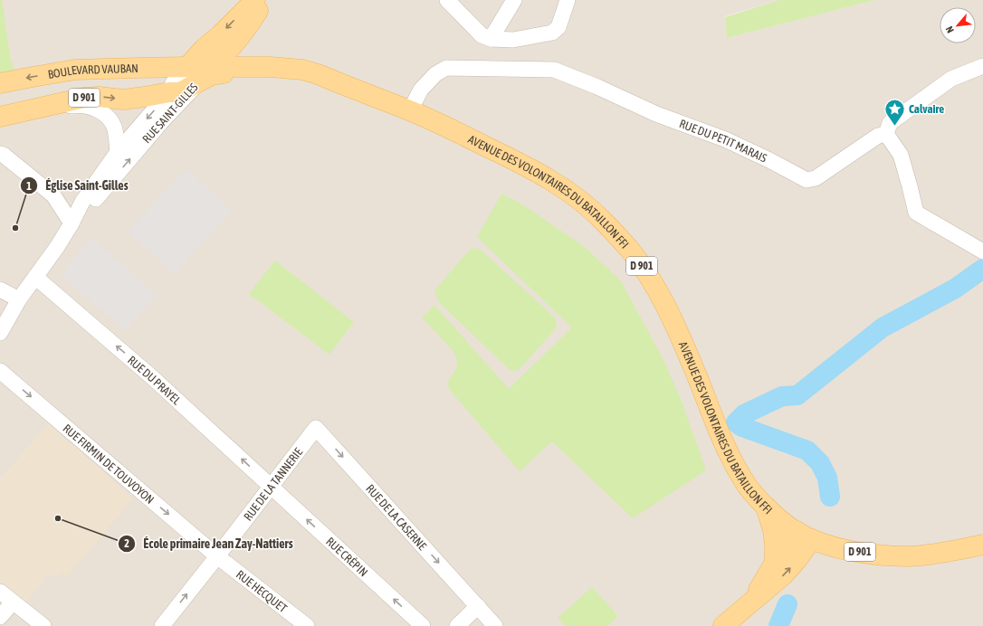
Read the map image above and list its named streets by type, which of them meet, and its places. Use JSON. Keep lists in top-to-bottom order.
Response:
{
  "streets": {
    "main road": [
      "BOULEVARD VAUBAN",
      "D 901",
      "RUE SAINT-GILLES",
      "AVENUE DES VOLONTAIRES DU BATAILLON FFI"
    ],
    "street": [
      "RUE DU PETIT MARAIS",
      "RUE DU PRAYEL",
      "RUE FIRMIN DE TOUVOYON",
      "RUE DE LA TANNERIE",
      "RUE DE LA CASERNE",
      "RUE CRÉPIN",
      "RUE HECQUET"
    ]
  },
  "crossings": [
    ["BOULEVARD VAUBAN", "RUE SAINT-GILLES"],
    ["BOULEVARD VAUBAN", "AVENUE DES VOLONTAIRES DU BATAILLON FFI"],
    ["D 901", "RUE SAINT-GILLES"],
    ["D 901", "AVENUE DES VOLONTAIRES DU BATAILLON FFI"],
    ["RUE SAINT-GILLES", "AVENUE DES VOLONTAIRES DU BATAILLON FFI"],
    ["RUE SAINT-GILLES", "RUE DU PRAYEL"],
    ["RUE DU PETIT MARAIS", "AVENUE DES VOLONTAIRES DU BATAILLON FFI"],
    ["RUE DU PRAYEL", "RUE DE LA TANNERIE"],
    ["RUE DU PRAYEL", "RUE CRÉPIN"],
    ["RUE FIRMIN DE TOUVOYON", "RUE DE LA TANNERIE"],
    ["RUE FIRMIN DE TOUVOYON", "RUE HECQUET"],
    ["RUE DE LA TANNERIE", "RUE DE LA CASERNE"],
    ["RUE DE LA TANNERIE", "RUE CRÉPIN"],
    ["RUE DE LA TANNERIE", "RUE HECQUET"]
  ],
  "one_way": [
    "RUE DU PRAYEL",
    "RUE FIRMIN DE TOUVOYON",
    "RUE DE LA TANNERIE",
    "RUE DE LA CASERNE",
    "RUE CRÉPIN"
  ],
  "places": {
    "place": ["Calvaire"],
    "other": ["Église Saint-Gilles", "École primaire Jean Zay-Nattiers"]
  },
  "north": "bottom left"
}
